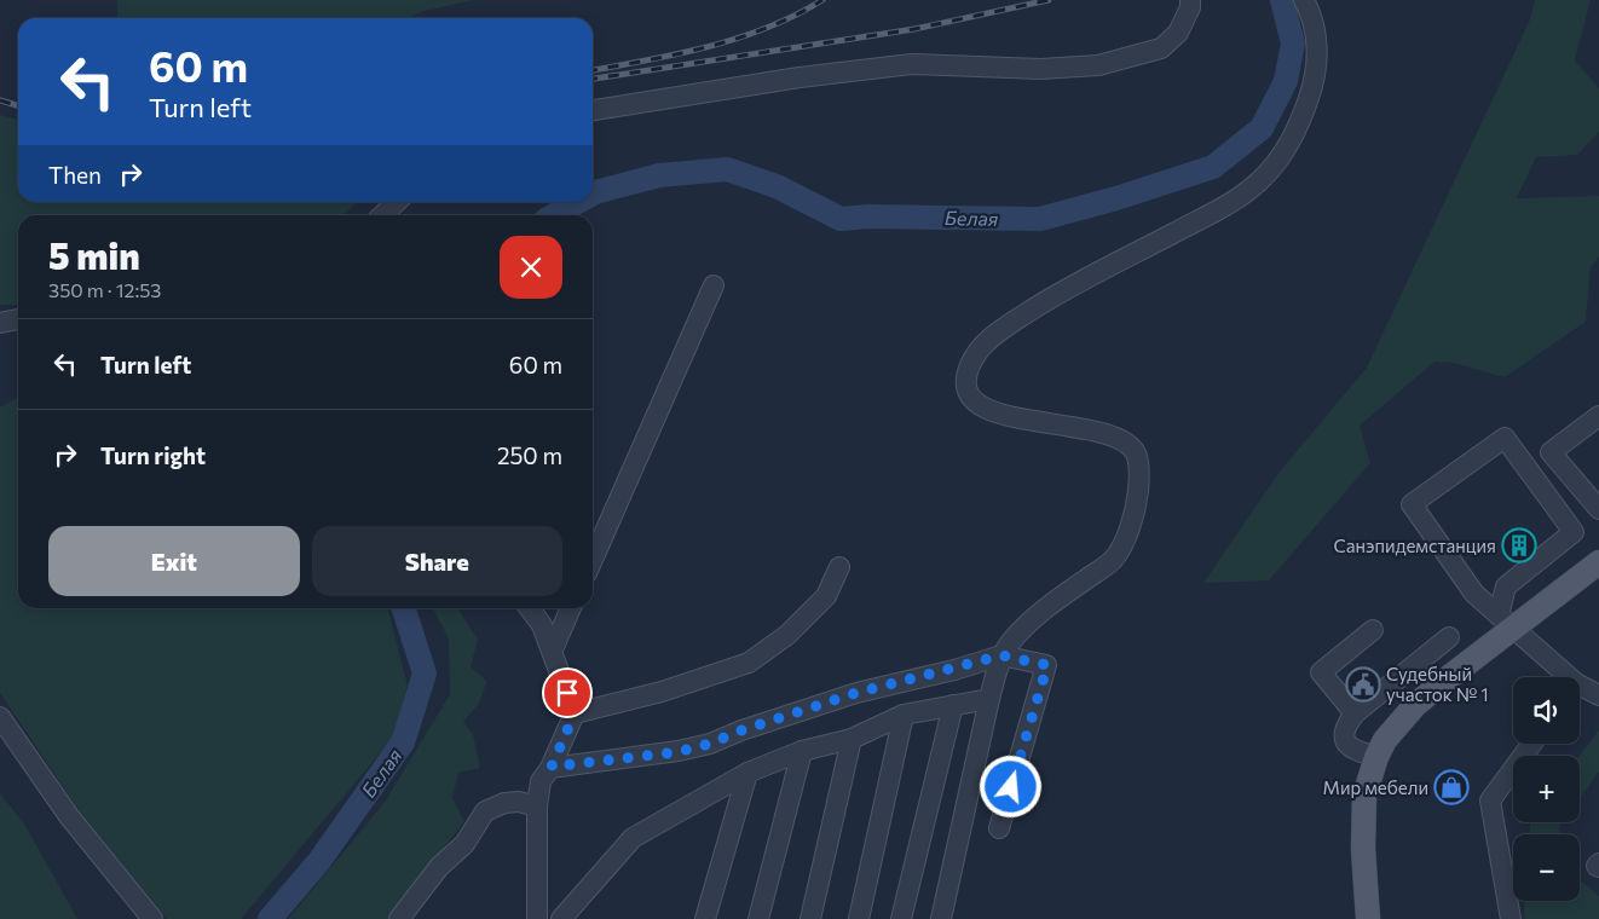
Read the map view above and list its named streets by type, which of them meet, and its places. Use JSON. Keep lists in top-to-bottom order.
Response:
{
  "water": ["Белая"],
  "places": {
    "building": ["Санэпидемстанция"],
    "public building": ["Судебный участок № 1"],
    "shop": ["Мир мебели"]
  },
  "page": {
    "turn": ["60 m", "Turn left"],
    "then": "Then",
    "heading": ["5 min", "350 m · 12:53"],
    "list": [
      {
        "name": "Turn left",
        "value": "60 m"
      },
      {
        "name": "Turn right",
        "value": "250 m"
      }
    ],
    "buttons": ["Exit", "Share"],
    "map_buttons": ["+", "−"]
  }
}
